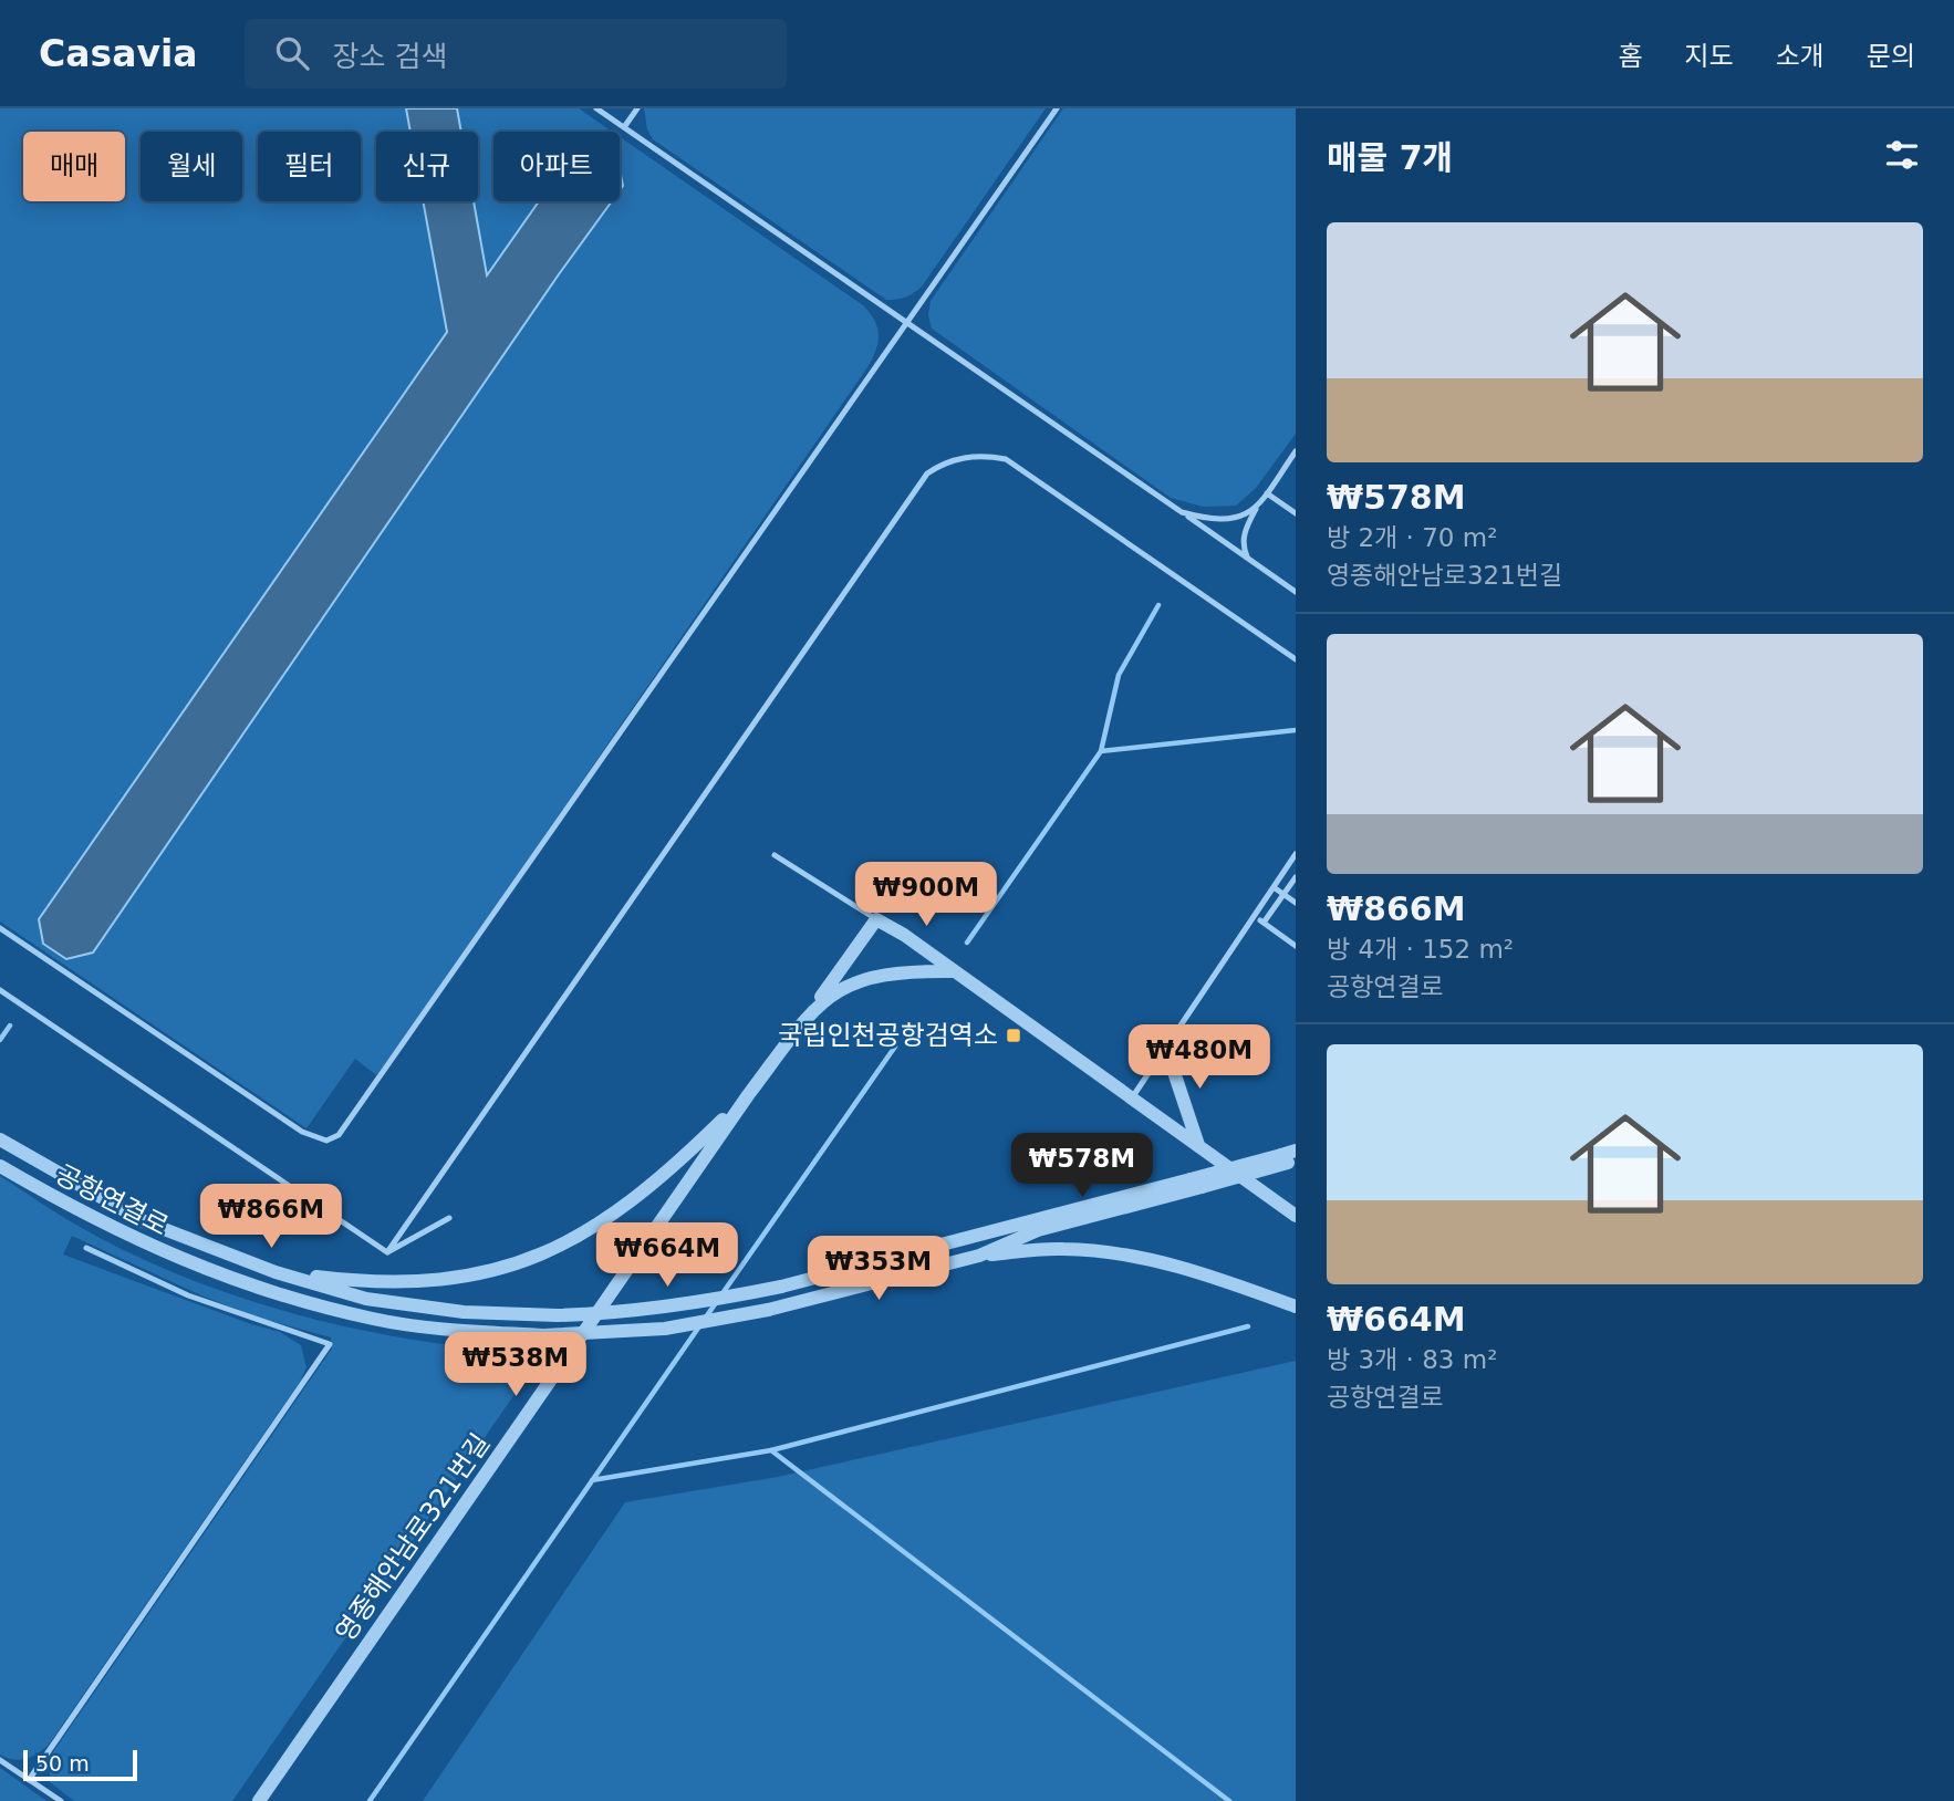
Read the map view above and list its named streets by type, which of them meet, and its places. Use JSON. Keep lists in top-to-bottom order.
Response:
{
  "streets": {
    "street": ["공항연결로", "영종해안남로321번길"]
  },
  "places": {
    "transit": ["국립인천공항검역소"]
  },
  "scale_bar": "50 m",
  "page": {
    "header": "Casavia",
    "search": "장소 검색",
    "nav": [
      "홈",
      "지도",
      "소개",
      "문의"
    ],
    "heading": "매물 7개",
    "chip": [
      "매매",
      "월세",
      "필터",
      "신규",
      "아파트"
    ],
    "list": [
      {
        "name": "₩578M",
        "note": "방 2개 · 70 m² · 영종해안남로321번길"
      },
      {
        "name": "₩866M",
        "note": "방 4개 · 152 m² · 공항연결로"
      },
      {
        "name": "₩664M",
        "note": "방 3개 · 83 m² · 공항연결로"
      }
    ],
    "price": [
      "₩900M",
      "₩480M",
      "₩578M",
      "₩866M",
      "₩664M",
      "₩353M",
      "₩538M"
    ],
    "scale": "50 m"
  }
}
